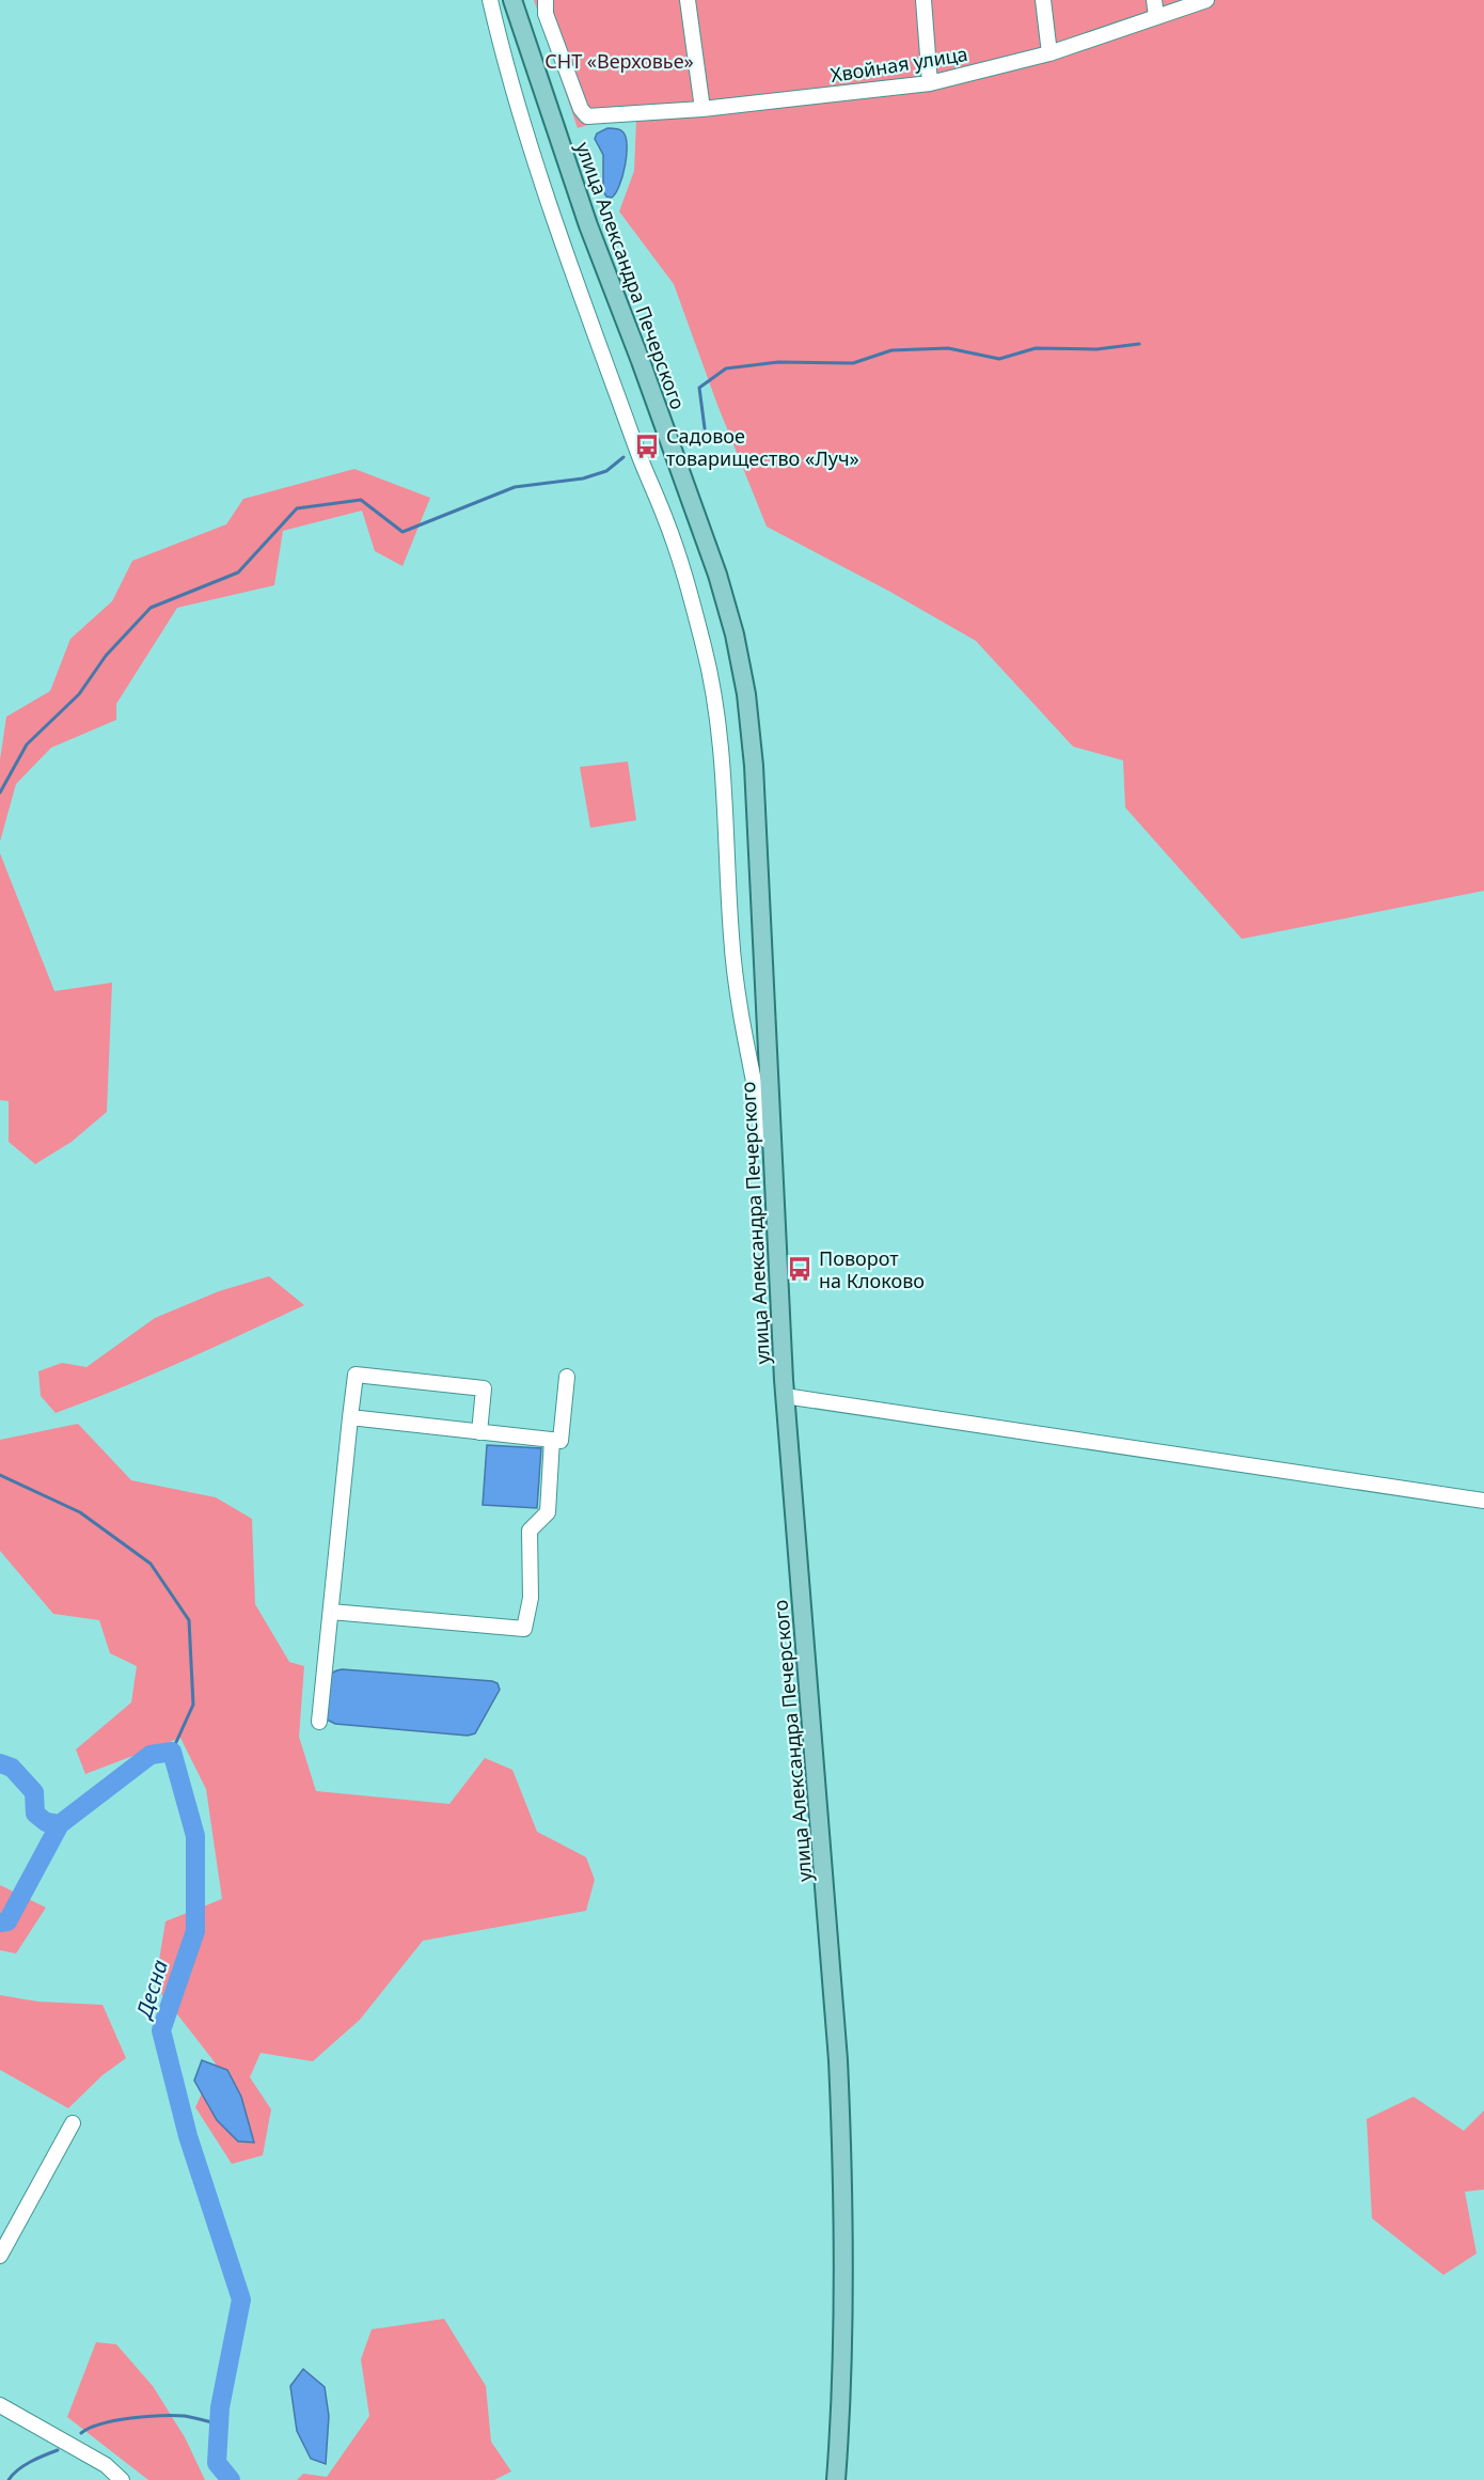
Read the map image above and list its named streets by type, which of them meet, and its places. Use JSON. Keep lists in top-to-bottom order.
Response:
{
  "streets": {
    "main road": ["улица Александра Печерского"],
    "street": ["Хвойная улица"]
  },
  "water": ["Десна"],
  "parks": ["СНТ «Верховье»"],
  "places": {
    "bus stop": ["Садовое товарищество «Луч»", "Поворот на Клоково"]
  }
}
